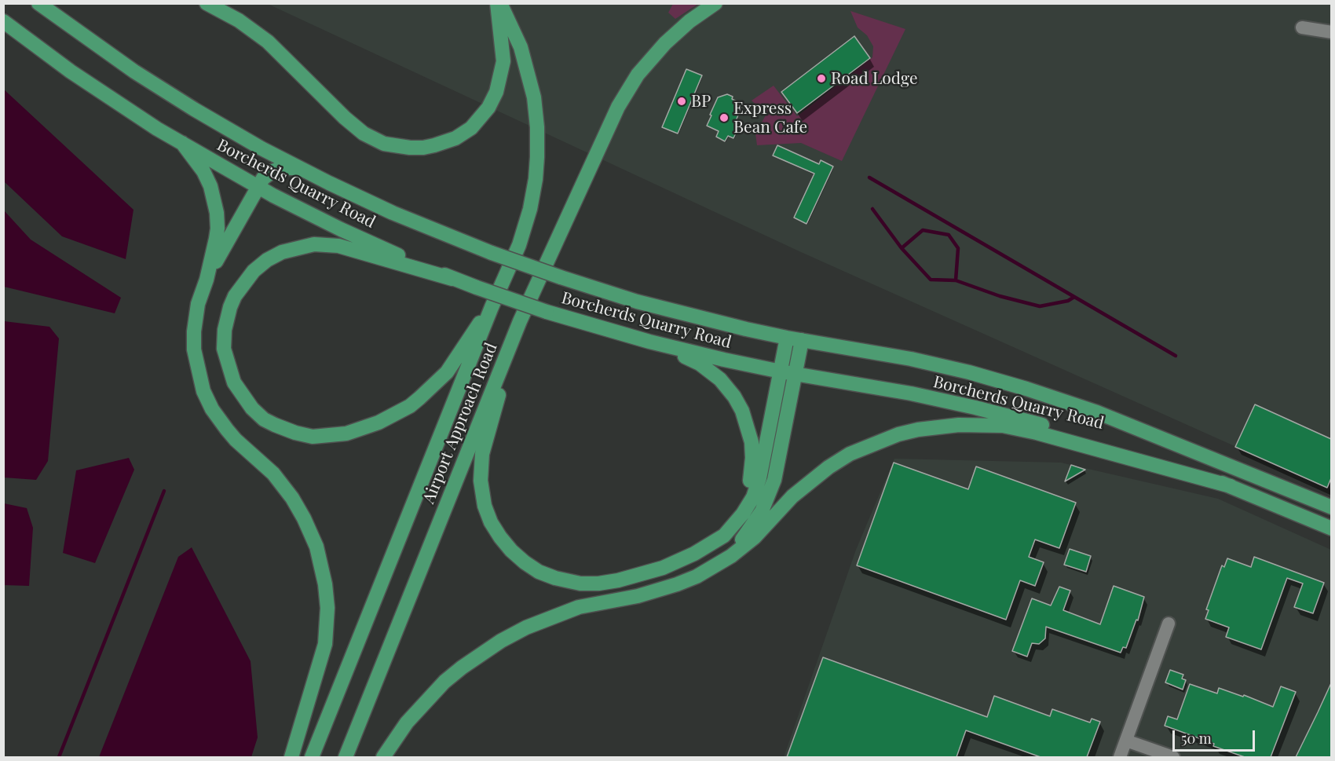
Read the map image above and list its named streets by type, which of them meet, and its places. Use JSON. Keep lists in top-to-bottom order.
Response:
{
  "streets": {
    "main road": ["Borcherds Quarry Road", "Airport Approach Road"]
  },
  "places": ["Road Lodge", "BP", "Express Bean Cafe"],
  "scale_bar": "50 m"
}
